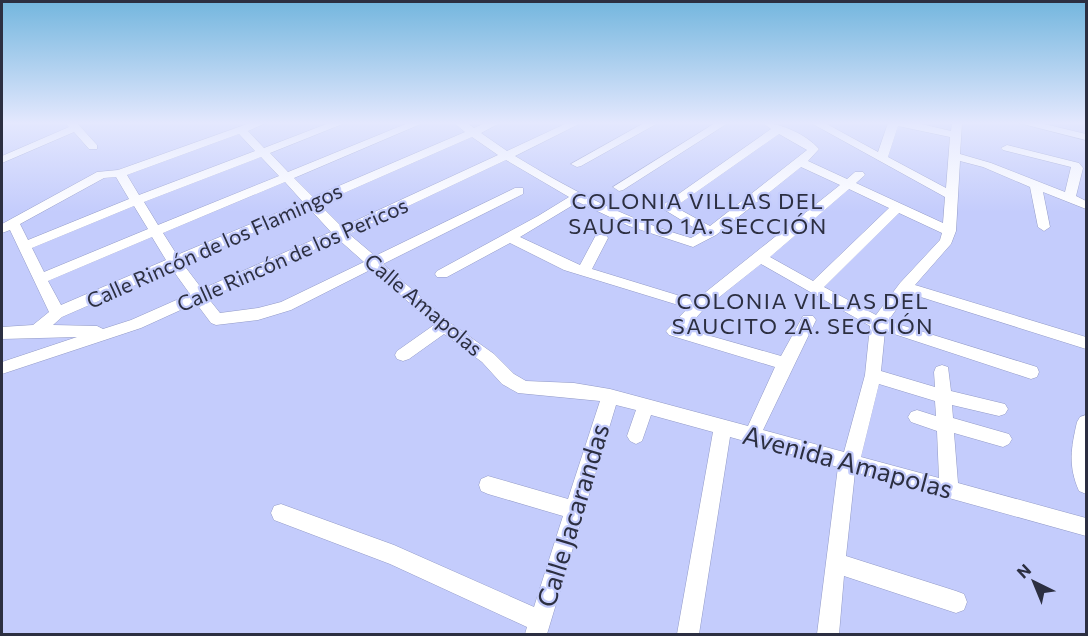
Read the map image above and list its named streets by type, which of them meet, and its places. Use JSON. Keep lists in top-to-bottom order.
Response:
{
  "streets": {
    "street": [
      "Calle Rincón de los Flamingos",
      "Calle Rincón de los Pericos",
      "Calle Amapolas",
      "Avenida Amapolas",
      "Calle Jacarandas"
    ]
  },
  "crossings": [
    ["Calle Rincón de los Flamingos", "Calle Amapolas"],
    ["Calle Rincón de los Pericos", "Calle Amapolas"],
    ["Calle Amapolas", "Avenida Amapolas"],
    ["Calle Amapolas", "Calle Jacarandas"],
    ["Avenida Amapolas", "Calle Jacarandas"]
  ],
  "districts": ["COLONIA VILLAS DEL SAUCITO 1A. SECCIÓN", "COLONIA VILLAS DEL SAUCITO 2A. SECCIÓN"],
  "north": "top left"
}
